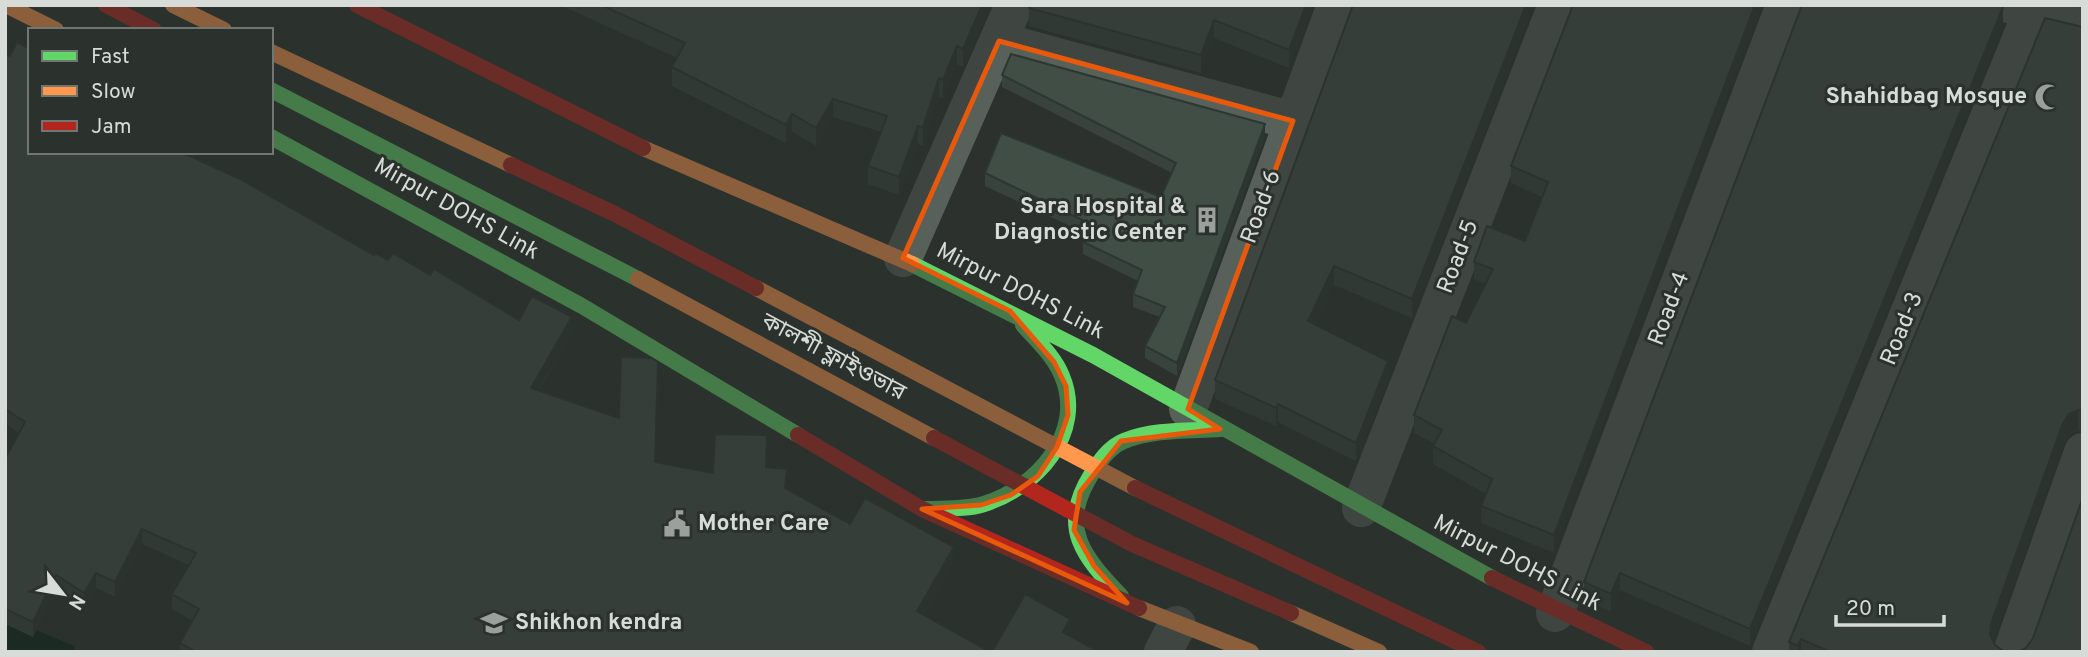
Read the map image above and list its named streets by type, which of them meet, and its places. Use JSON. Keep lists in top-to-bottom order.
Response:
{
  "streets": {
    "main road": ["Mirpur DOHS Link", "কালশী ফ্লাইওভার"],
    "street": [
      "Road-6",
      "Road-5",
      "Road-4",
      "Road-3"
    ]
  },
  "crossings": [
    ["Road-6", "Mirpur DOHS Link"],
    ["Mirpur DOHS Link", "Road-5"],
    ["Mirpur DOHS Link", "Road-4"]
  ],
  "places": {
    "mosque": ["Shahidbag Mosque"],
    "building": ["Sara Hospital & Diagnostic Center"],
    "public building": ["Mother Care"],
    "school or university": ["Shikhon kendra"]
  },
  "legend": ["Fast", "Slow", "Jam"],
  "scale_bar": "20 m",
  "north": "bottom right"
}
